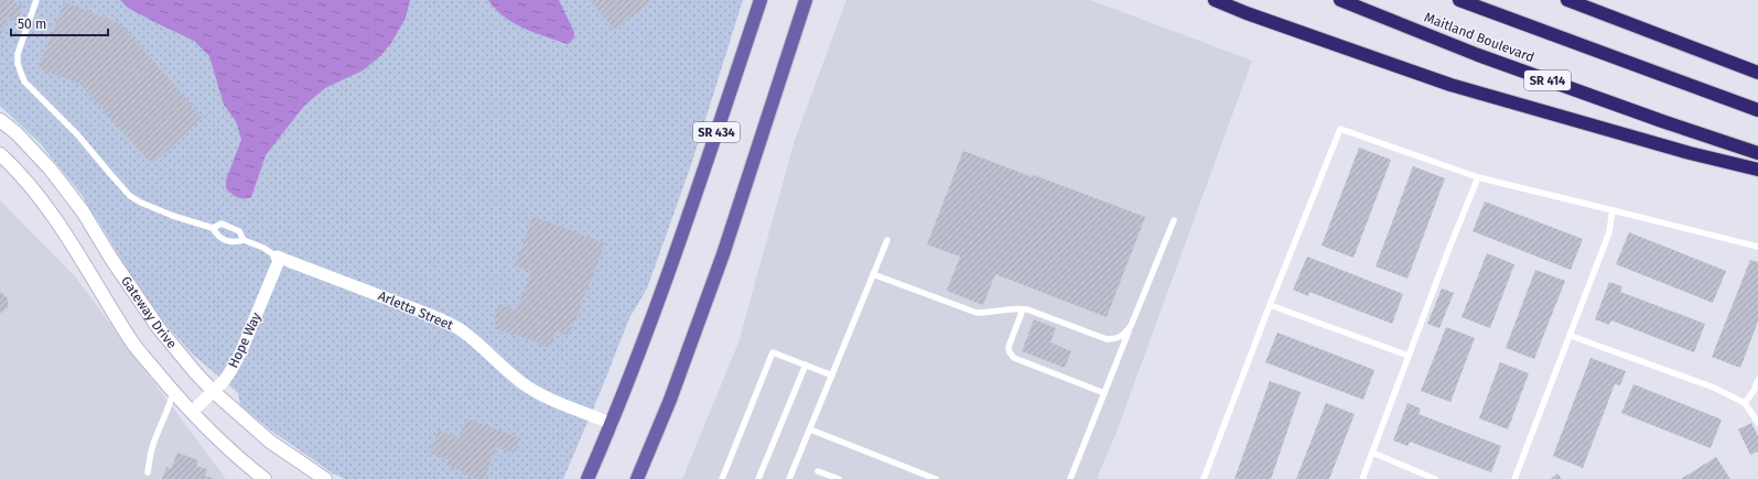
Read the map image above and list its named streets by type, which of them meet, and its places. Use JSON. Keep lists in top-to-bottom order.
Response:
{
  "streets": {
    "highway": ["Maitland Boulevard", "SR 414"],
    "main road": ["SR 434"],
    "street": ["Arletta Street", "Gateway Drive", "Hope Way"]
  },
  "crossings": [
    ["SR 434", "Arletta Street"],
    ["Arletta Street", "Hope Way"],
    ["Gateway Drive", "Hope Way"]
  ],
  "scale_bar": "50 m"
}
